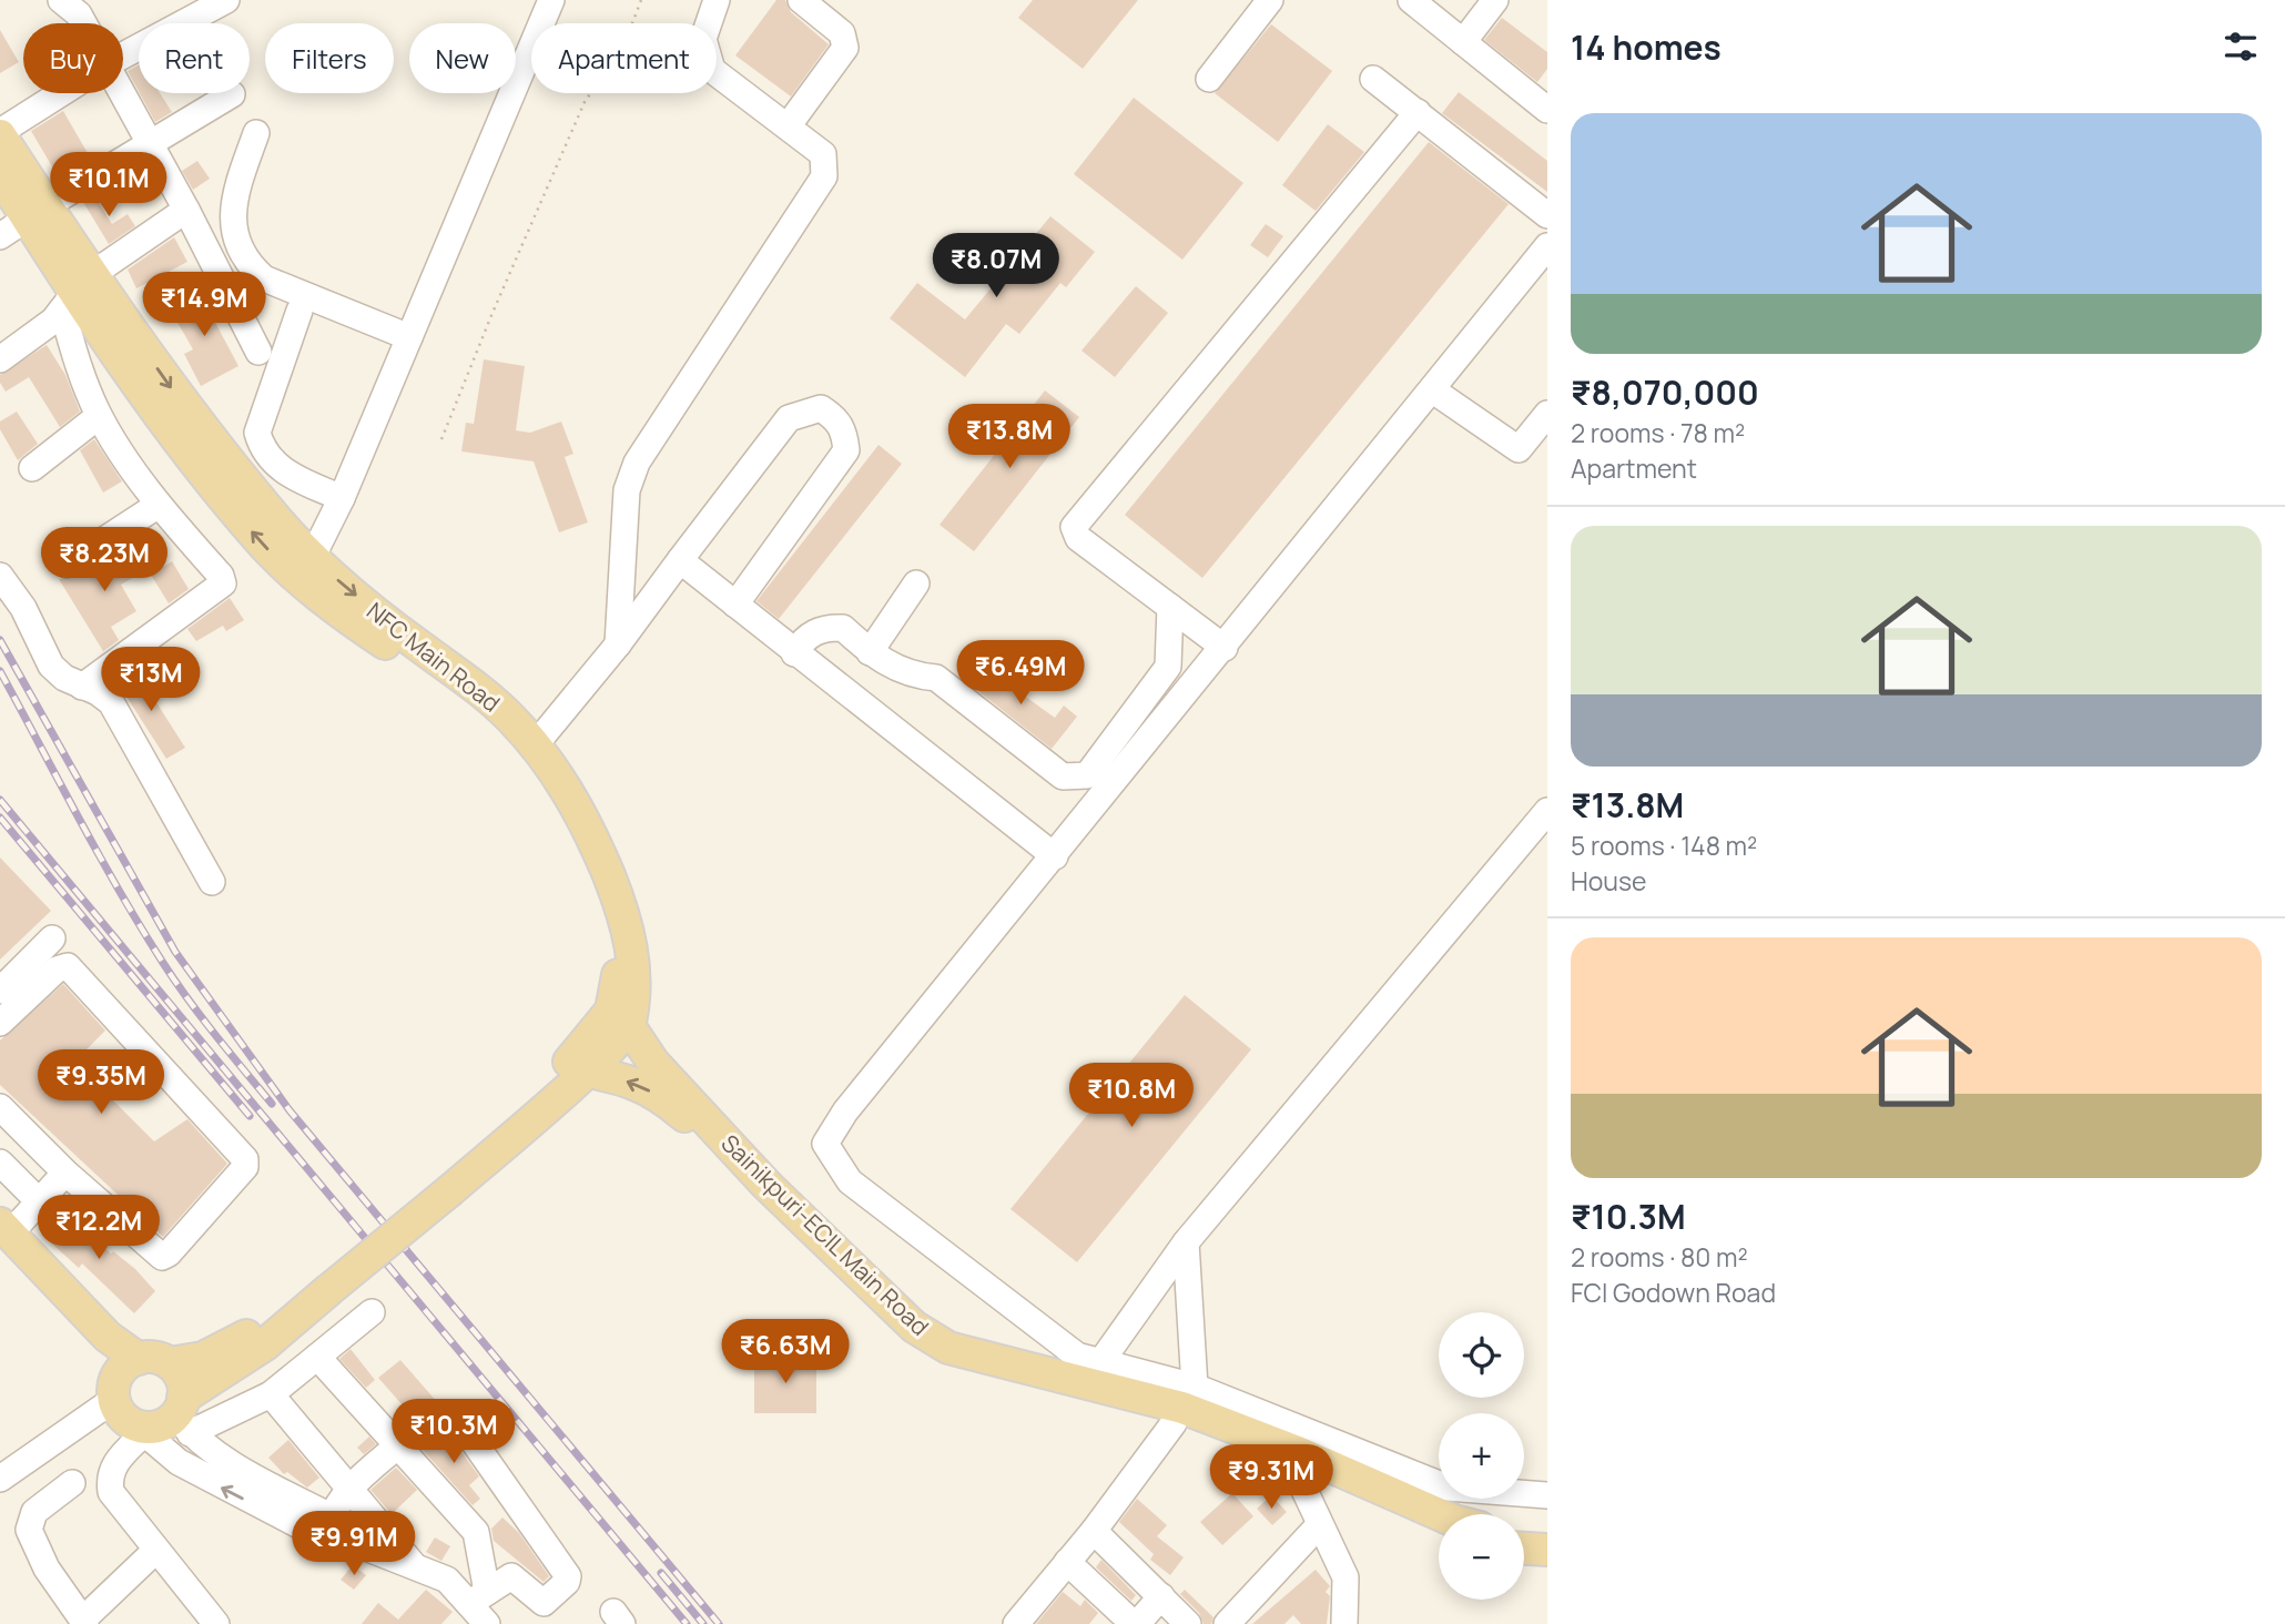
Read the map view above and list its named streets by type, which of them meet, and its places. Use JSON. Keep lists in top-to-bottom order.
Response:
{
  "streets": {
    "main road": ["NFC Main Road", "Sainikpuri-ECIL Main Road"]
  },
  "crossings": [
    ["NFC Main Road", "Sainikpuri-ECIL Main Road"]
  ],
  "page": {
    "heading": "14 homes",
    "chip": [
      "Buy",
      "Rent",
      "Filters",
      "New",
      "Apartment"
    ],
    "list": [
      {
        "name": "₹8,070,000",
        "note": "2 rooms · 78 m² · Apartment"
      },
      {
        "name": "₹13.8M",
        "note": "5 rooms · 148 m² · House"
      },
      {
        "name": "₹10.3M",
        "note": "2 rooms · 80 m² · FCI Godown Road"
      }
    ],
    "price": [
      "₹10.1M",
      "₹8.07M",
      "₹14.9M",
      "₹13.8M",
      "₹8.23M",
      "₹6.49M",
      "₹13M",
      "₹9.35M",
      "₹10.8M",
      "₹12.2M",
      "₹6.63M",
      "₹10.3M",
      "₹9.31M",
      "₹9.91M"
    ],
    "map_buttons": ["+", "−"]
  }
}
